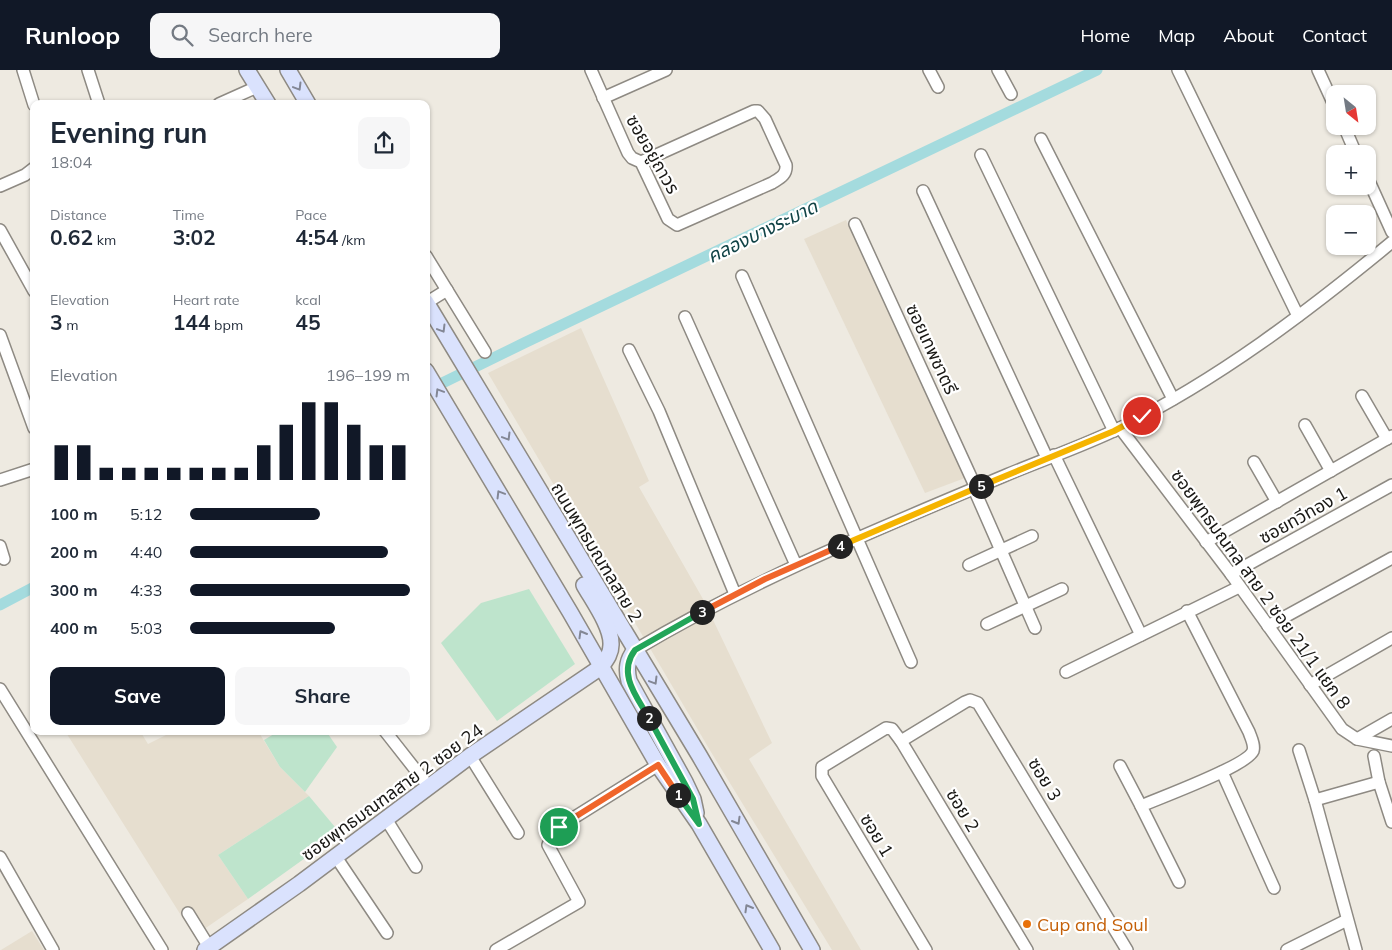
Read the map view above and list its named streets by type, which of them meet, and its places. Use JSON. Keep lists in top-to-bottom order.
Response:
{
  "streets": {
    "main road": ["ถนนพุทธมณฑลสาย 2", "ซอยพุทธมณฑลสาย 2 ซอย 24"],
    "street": [
      "ซอยอยู่ถาวร",
      "ซอยเทพชาตรี",
      "ซอยทวีทอง 1",
      "ซอยพุทธมณฑล สาย 2 ซอย 21/1 แยก 8",
      "ซอย 3",
      "ซอย 2",
      "ซอย 1"
    ]
  },
  "crossings": [
    ["ซอยทวีทอง 1", "ซอยพุทธมณฑล สาย 2 ซอย 21/1 แยก 8"],
    ["ซอย 3", "ซอย 2"],
    ["ซอย 2", "ซอย 1"]
  ],
  "water": ["คลองบางระมาด"],
  "places": ["Cup and Soul"],
  "north": "bottom right",
  "page": {
    "header": "Runloop",
    "search": "Search here",
    "nav": [
      "Home",
      "Map",
      "About",
      "Contact"
    ],
    "map_buttons": ["+", "−"],
    "heading": ["Evening run", "18:04"],
    "stats": [
      ["Distance", "0.62 km"],
      ["Time", "3:02"],
      ["Pace", "4:54 /km"],
      ["Elevation", "3 m"],
      ["Heart rate", "144 bpm"],
      ["kcal", "45"]
    ],
    "chart": ["Elevation", "196–199 m"],
    "pins": [
      "5",
      "4",
      "3",
      "2",
      "1"
    ],
    "list": [
      {
        "name": "100 m",
        "note": "5:12"
      },
      {
        "name": "200 m",
        "note": "4:40"
      },
      {
        "name": "300 m",
        "note": "4:33"
      },
      {
        "name": "400 m",
        "note": "5:03"
      }
    ],
    "buttons": ["Save", "Share"]
  }
}
